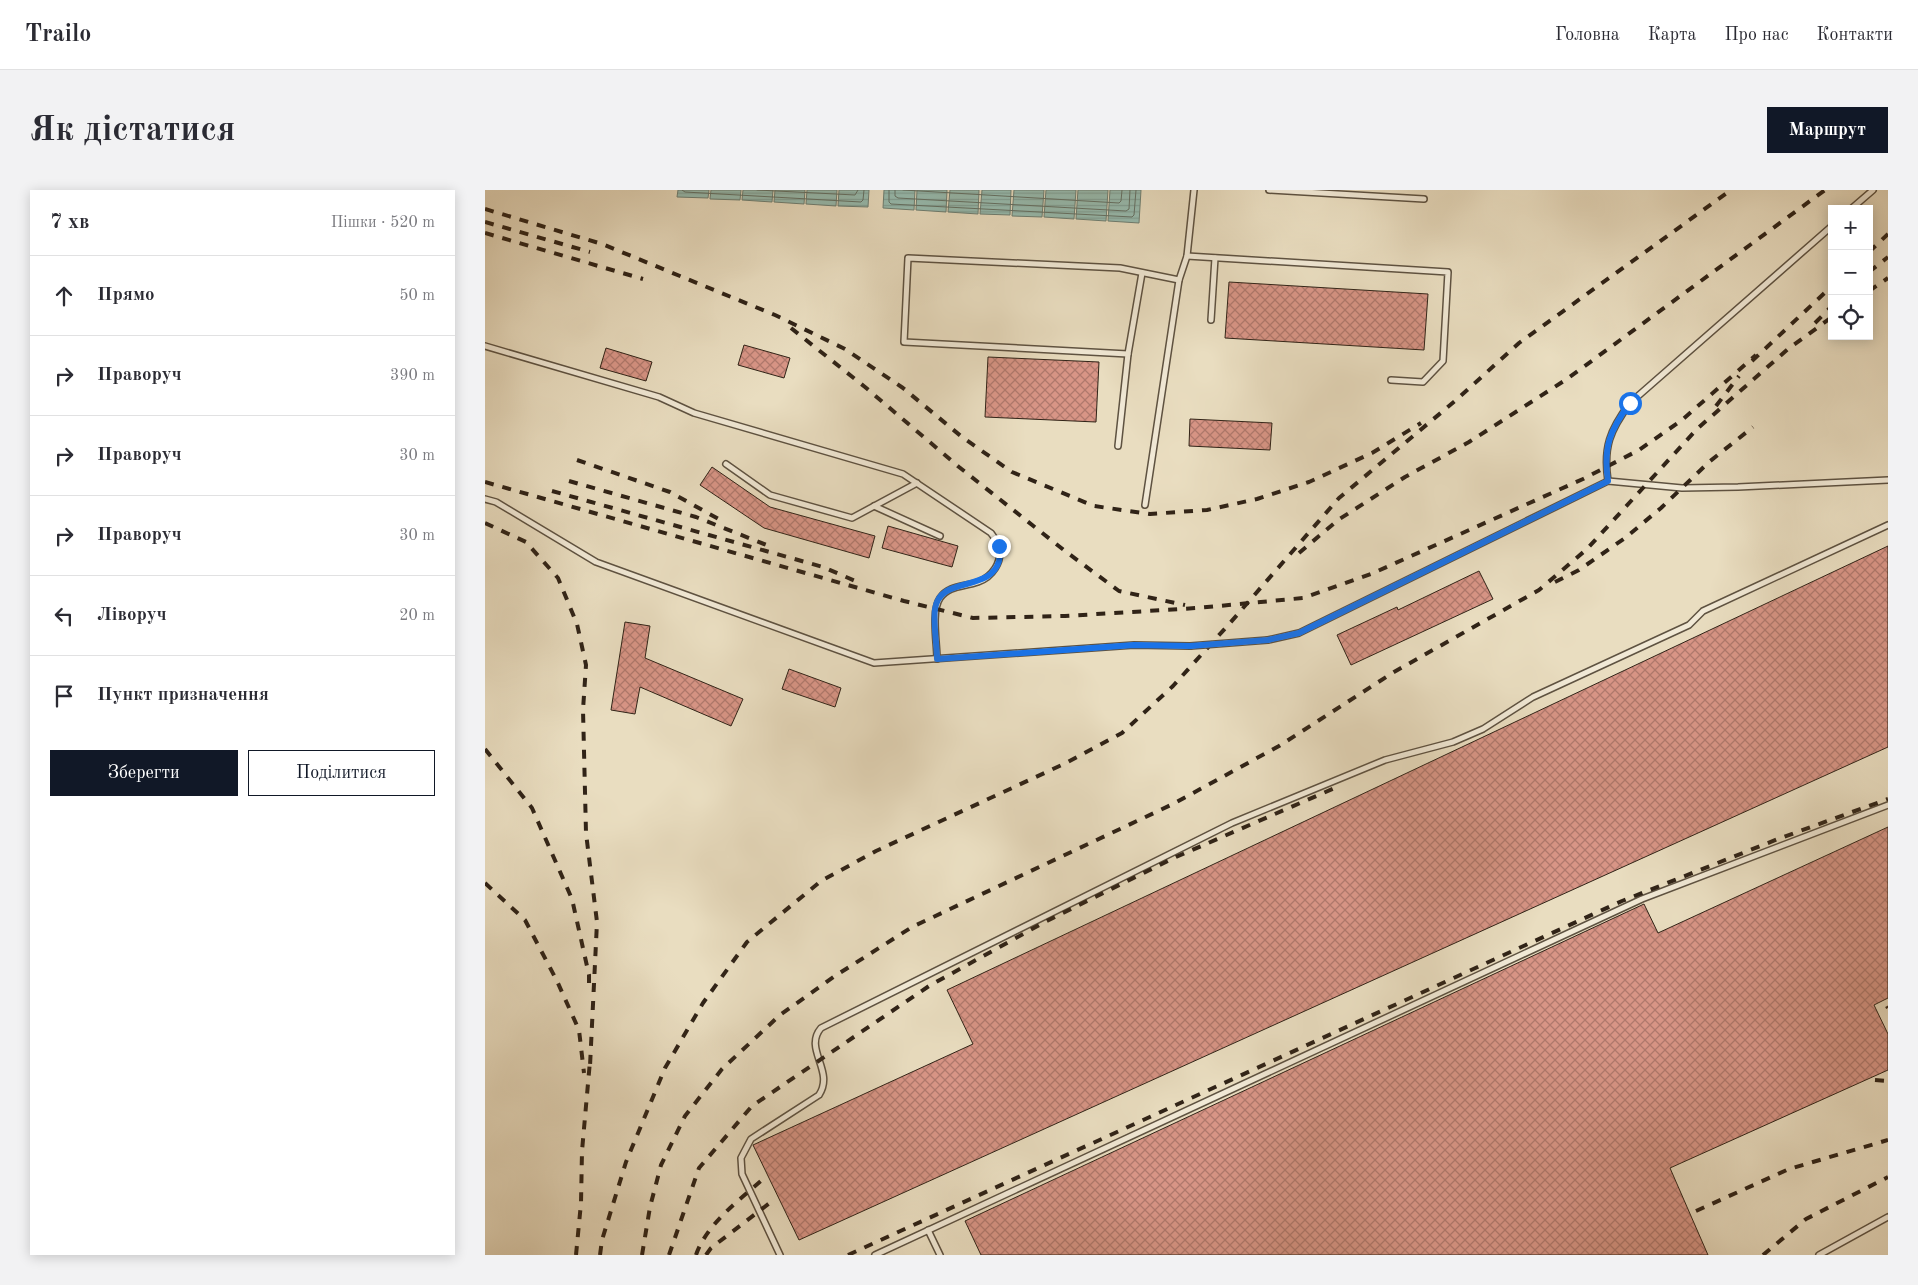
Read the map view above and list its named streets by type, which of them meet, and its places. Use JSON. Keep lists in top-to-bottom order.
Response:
{
  "page": {
    "header": "Trailo",
    "nav": [
      "Головна",
      "Карта",
      "Про нас",
      "Контакти"
    ],
    "buttons": [
      "Маршрут",
      ["Зберегти", "Поділитися"]
    ],
    "title": "Як дістатися",
    "heading": ["7 хв", "Пішки · 520 m"],
    "map_buttons": ["+", "−"],
    "list": [
      ["Прямо", "50 m"],
      ["Праворуч", "390 m"],
      ["Праворуч", "30 m"],
      ["Праворуч", "30 m"],
      ["Ліворуч", "20 m"],
      "Пункт призначення"
    ]
  }
}
